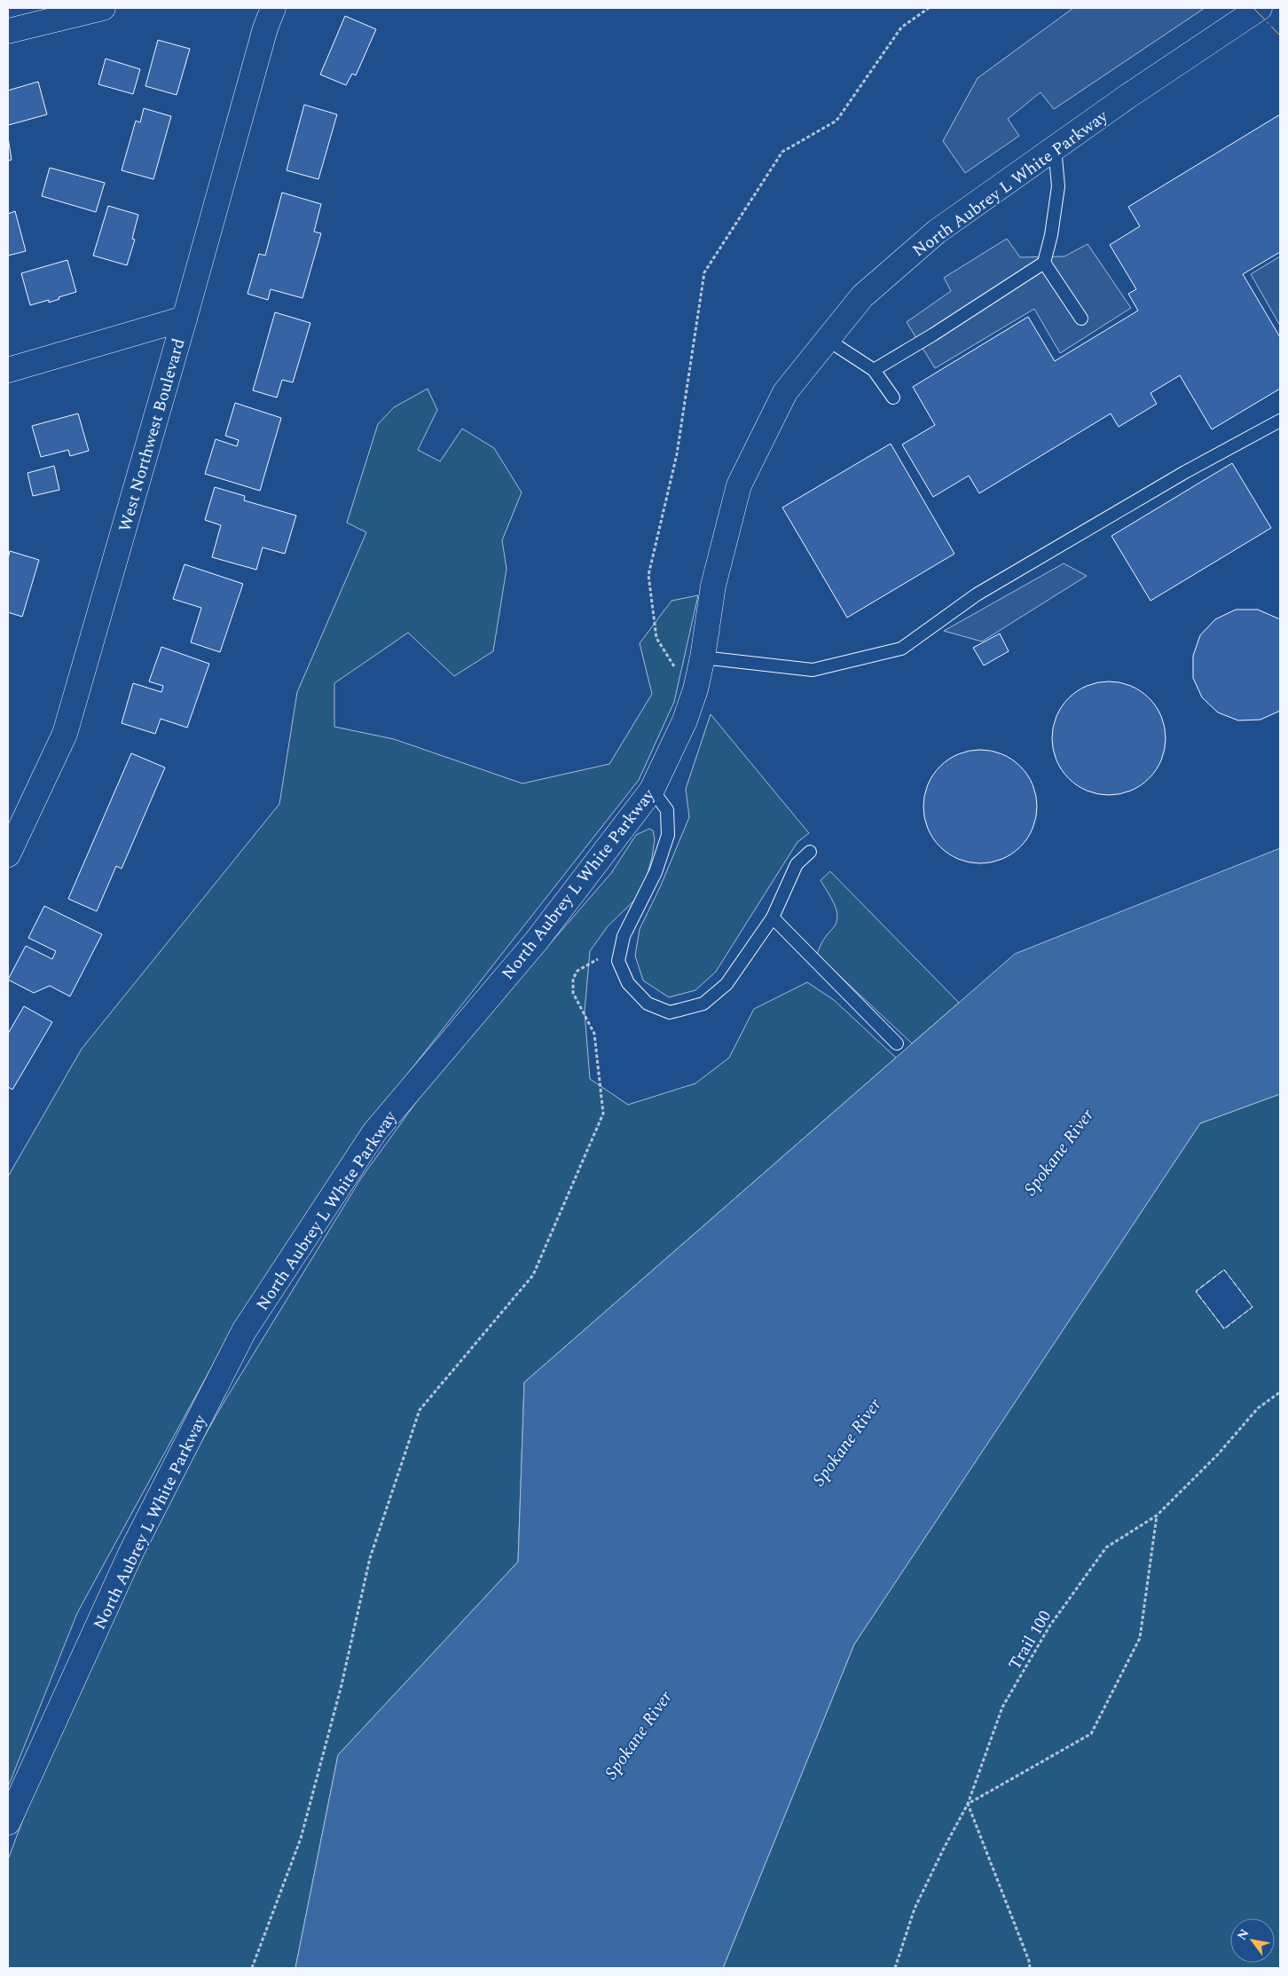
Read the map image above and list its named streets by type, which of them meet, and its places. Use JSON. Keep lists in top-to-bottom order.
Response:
{
  "streets": {
    "street": ["North Aubrey L White Parkway", "West Northwest Boulevard"],
    "path": ["Trail 100"]
  },
  "water": ["Spokane River"],
  "north": "top left"
}
